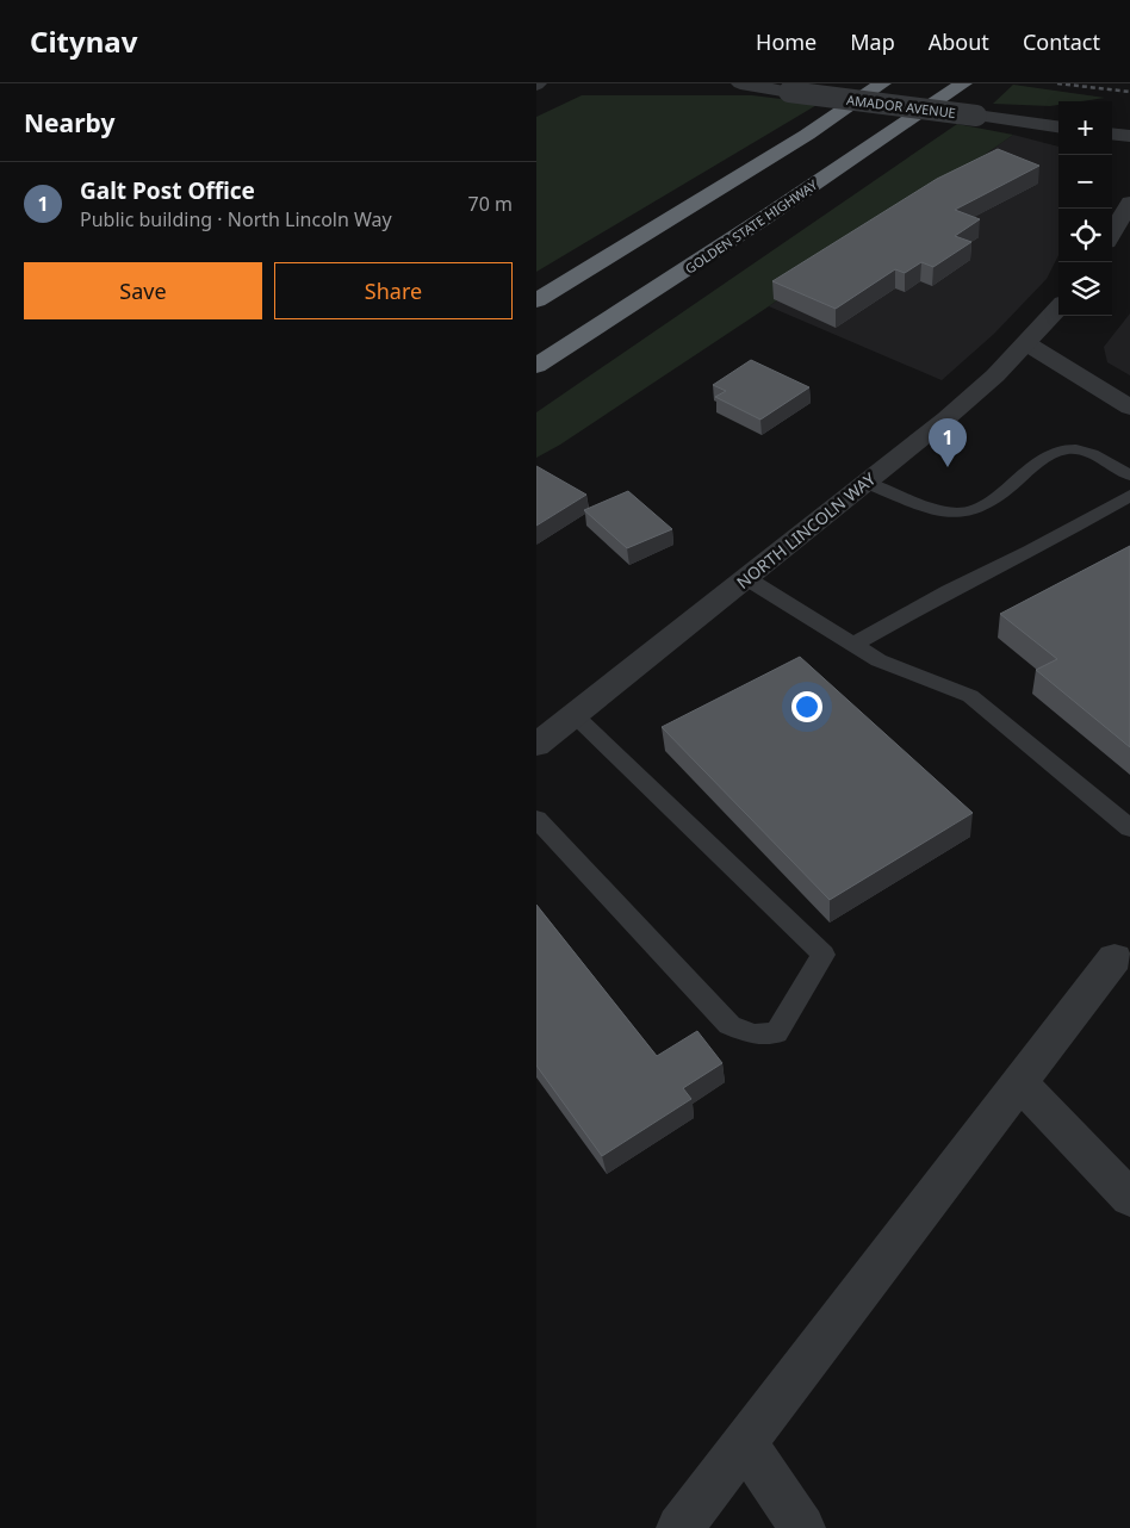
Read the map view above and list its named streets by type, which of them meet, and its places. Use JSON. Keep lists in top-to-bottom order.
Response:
{
  "streets": {
    "highway": ["GOLDEN STATE HIGHWAY"],
    "street": ["AMADOR AVENUE", "NORTH LINCOLN WAY"]
  },
  "page": {
    "header": "Citynav",
    "nav": [
      "Home",
      "Map",
      "About",
      "Contact"
    ],
    "heading": "Nearby",
    "map_buttons": ["+", "−"],
    "list": [
      {
        "mark": "1",
        "name": "Galt Post Office",
        "note": "Public building · North Lincoln Way",
        "value": "70 m"
      }
    ],
    "buttons": ["Save", "Share"],
    "pins": "1"
  }
}
